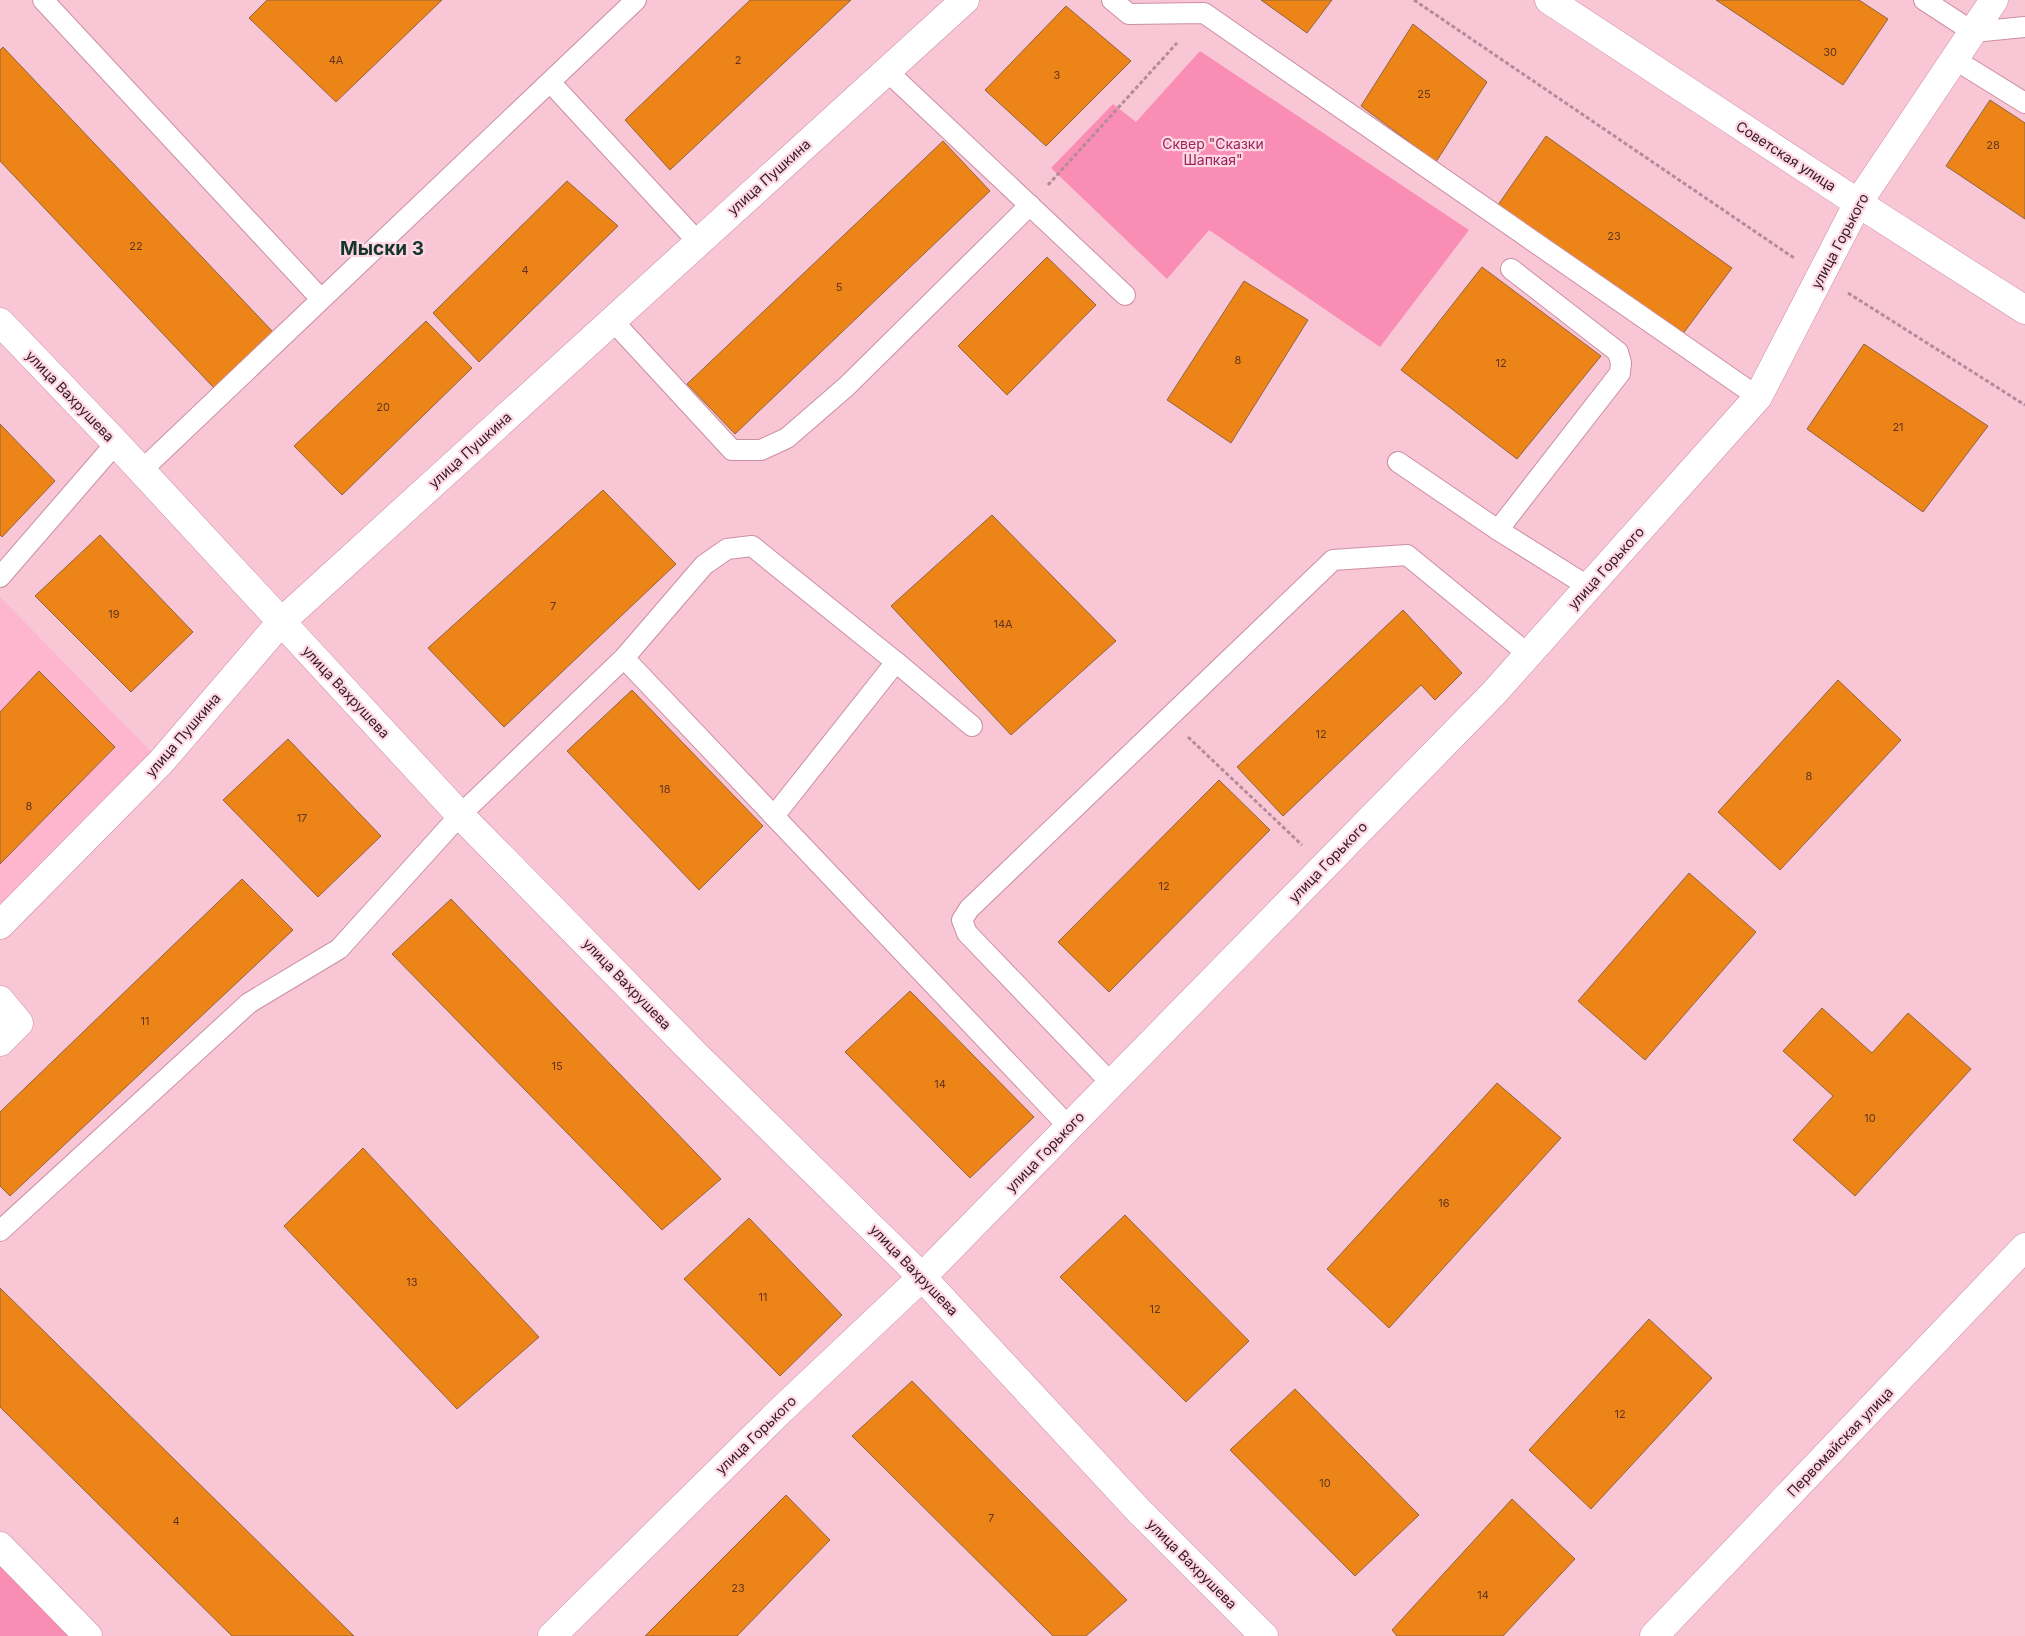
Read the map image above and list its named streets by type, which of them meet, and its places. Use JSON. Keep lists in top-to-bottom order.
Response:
{
  "streets": {
    "street": [
      "Советская улица",
      "улица Пушкина",
      "улица Горького",
      "улица Вахрушева",
      "Первомайская улица"
    ]
  },
  "crossings": [
    ["Советская улица", "улица Горького"],
    ["улица Пушкина", "улица Вахрушева"],
    ["улица Горького", "улица Вахрушева"]
  ],
  "districts": ["Мыски 3"],
  "parks": ["Сквер \"Сказки Шапкая\""],
  "house_numbers": [
    "30",
    "4А",
    "2",
    "3",
    "25",
    "28",
    "23",
    "22",
    "4",
    "5",
    "8",
    "12",
    "20",
    "21",
    "7",
    "19",
    "14А",
    "12",
    "8",
    "18",
    "8",
    "17",
    "12",
    "11",
    "15",
    "14",
    "10",
    "16",
    "13",
    "11",
    "12",
    "12",
    "10",
    "7",
    "4",
    "23",
    "14"
  ]
}
